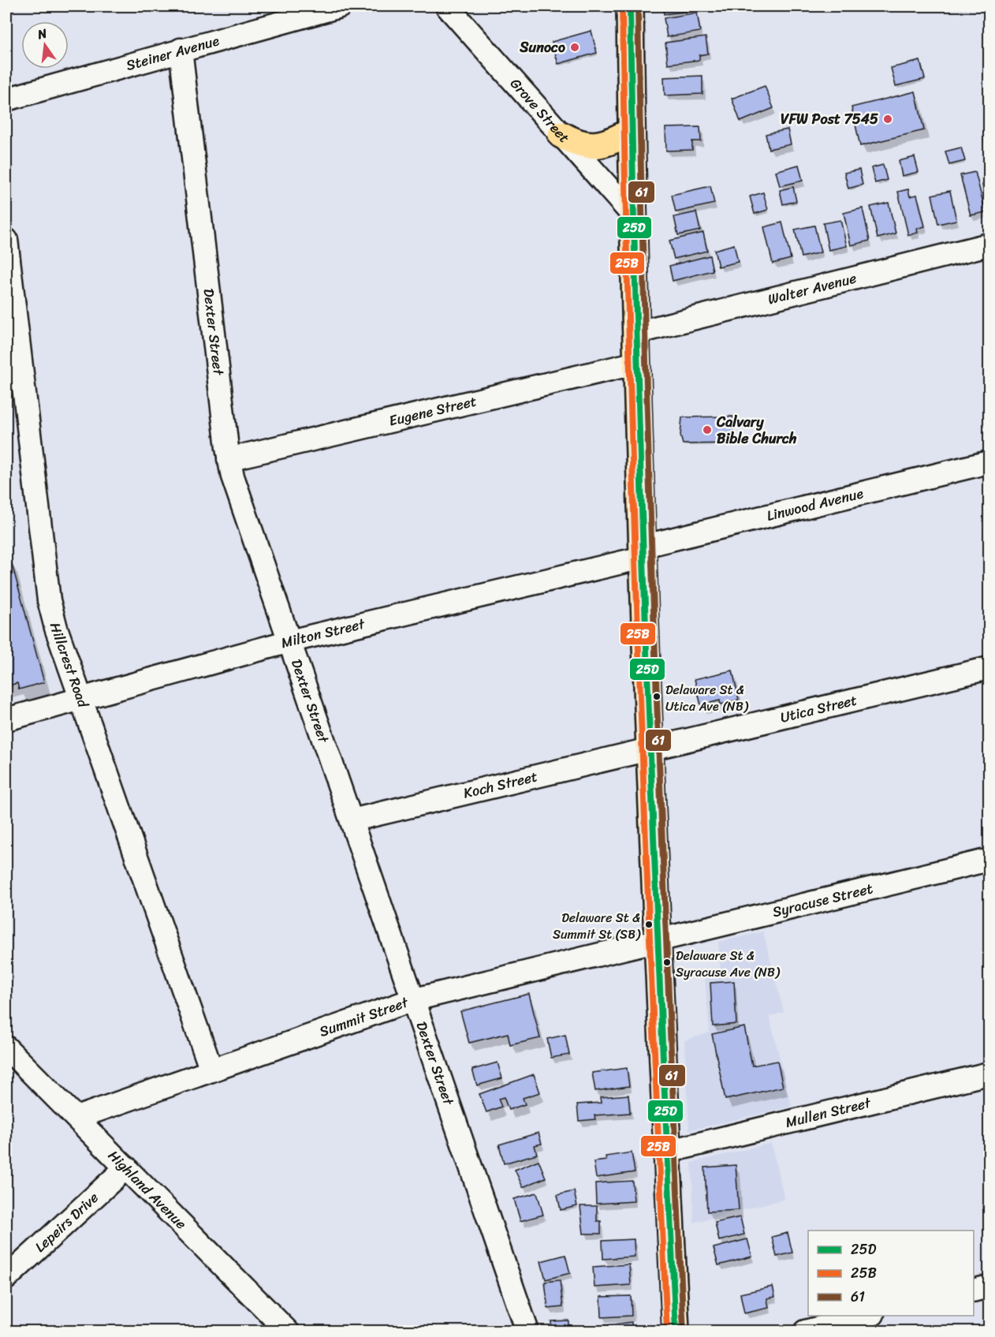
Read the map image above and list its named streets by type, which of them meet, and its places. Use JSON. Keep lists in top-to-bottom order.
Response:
{
  "streets": {
    "street": [
      "Steiner Avenue",
      "Grove Street",
      "Walter Avenue",
      "Dexter Street",
      "Eugene Street",
      "Linwood Avenue",
      "Milton Street",
      "Hillcrest Road",
      "Utica Street",
      "Koch Street",
      "Syracuse Street",
      "Summit Street",
      "Mullen Street",
      "Highland Avenue",
      "Lepeirs Drive"
    ]
  },
  "crossings": [
    ["Steiner Avenue", "Dexter Street"],
    ["Dexter Street", "Eugene Street"],
    ["Dexter Street", "Milton Street"],
    ["Dexter Street", "Koch Street"],
    ["Dexter Street", "Summit Street"],
    ["Linwood Avenue", "Milton Street"],
    ["Milton Street", "Hillcrest Road"],
    ["Hillcrest Road", "Summit Street"],
    ["Utica Street", "Koch Street"],
    ["Syracuse Street", "Summit Street"],
    ["Summit Street", "Highland Avenue"],
    ["Highland Avenue", "Lepeirs Drive"]
  ],
  "places": [
    "Sunoco",
    "VFW Post 7545",
    "Calvary Bible Church",
    "Delaware St & Utica Ave (NB)",
    "Delaware St & Summit St (SB)",
    "Delaware St & Syracuse Ave (NB)"
  ],
  "lines": ["transit line 25D", "transit line 25B", "transit line 61"],
  "legend": ["25D", "25B", "61"],
  "north": "top"
}
